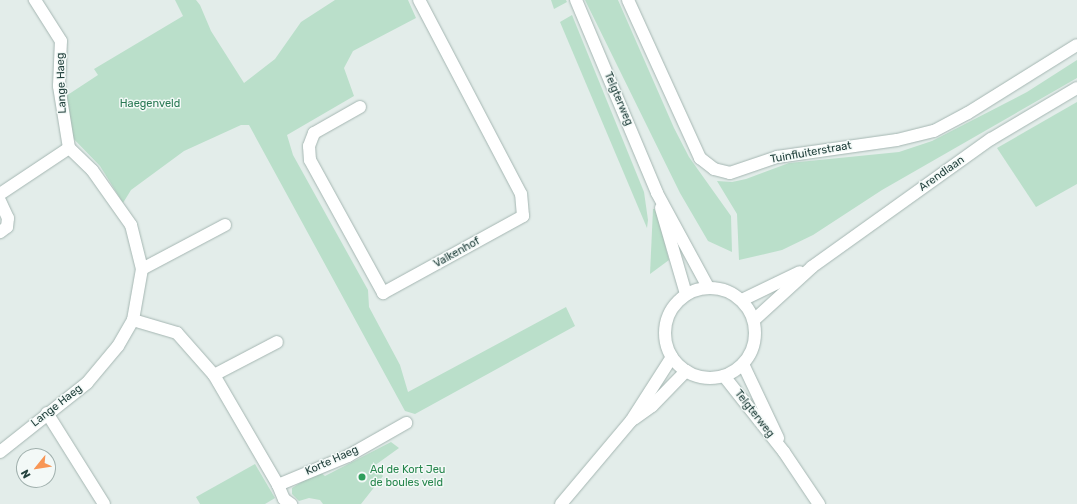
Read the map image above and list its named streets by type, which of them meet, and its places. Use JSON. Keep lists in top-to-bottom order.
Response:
{
  "streets": {
    "street": [
      "Lange Haeg",
      "Telgterweg",
      "Tuinfluiterstraat",
      "Arendlaan",
      "Valkenhof",
      "Korte Haeg"
    ]
  },
  "crossings": [
    ["Telgterweg", "Arendlaan"]
  ],
  "parks": ["Haegenveld"],
  "places": ["Ad de Kort Jeu de boules veld"],
  "north": "bottom left"
}
